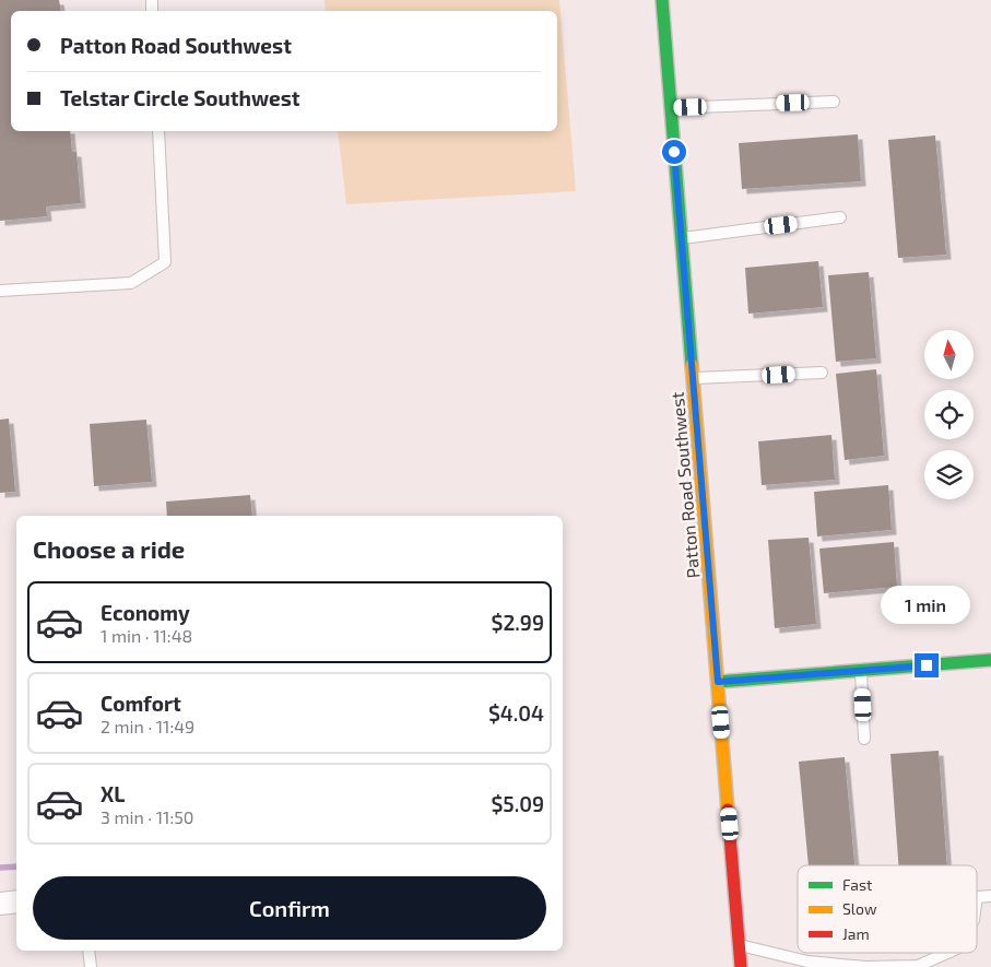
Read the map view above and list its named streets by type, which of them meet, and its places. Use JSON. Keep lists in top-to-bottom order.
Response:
{
  "streets": {
    "main road": ["Patton Road Southwest"]
  },
  "legend": ["Fast", "Slow", "Jam"],
  "north": "top",
  "page": {
    "banner": ["Patton Road Southwest", "Telstar Circle Southwest"],
    "heading": "Choose a ride",
    "list": [
      {
        "name": "Economy",
        "note": "1 min · 11:48",
        "value": "$2.99"
      },
      {
        "name": "Comfort",
        "note": "2 min · 11:49",
        "value": "$4.04"
      },
      {
        "name": "XL",
        "note": "3 min · 11:50",
        "value": "$5.09"
      }
    ],
    "bubble": "1 min",
    "buttons": "Confirm"
  }
}
